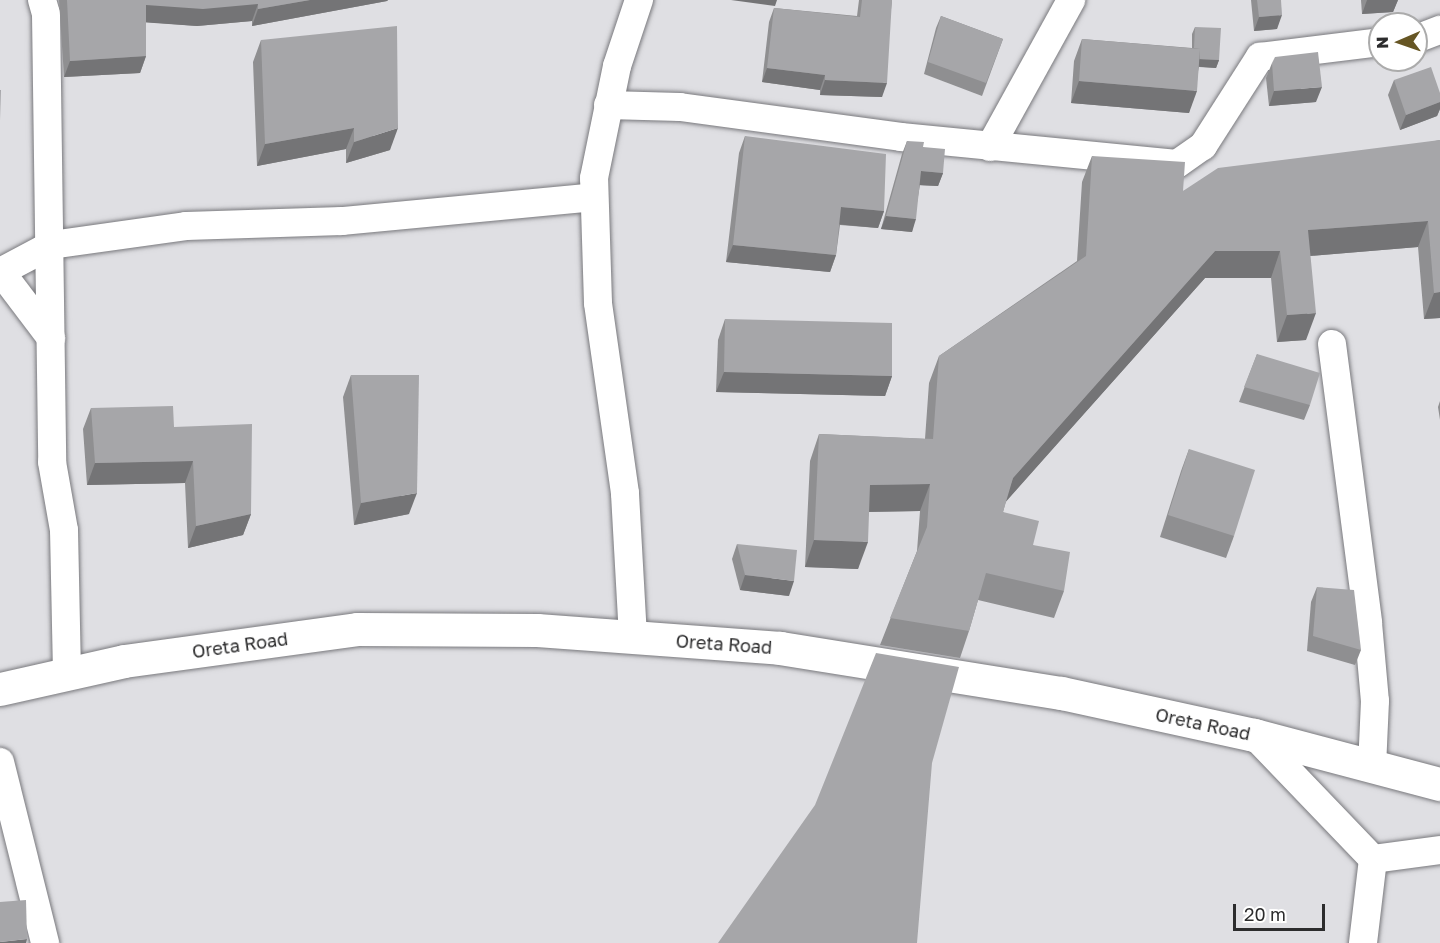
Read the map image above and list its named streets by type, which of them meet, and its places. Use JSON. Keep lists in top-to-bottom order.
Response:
{
  "streets": {
    "street": ["Oreta Road"]
  },
  "scale_bar": "20 m",
  "north": "left"
}
